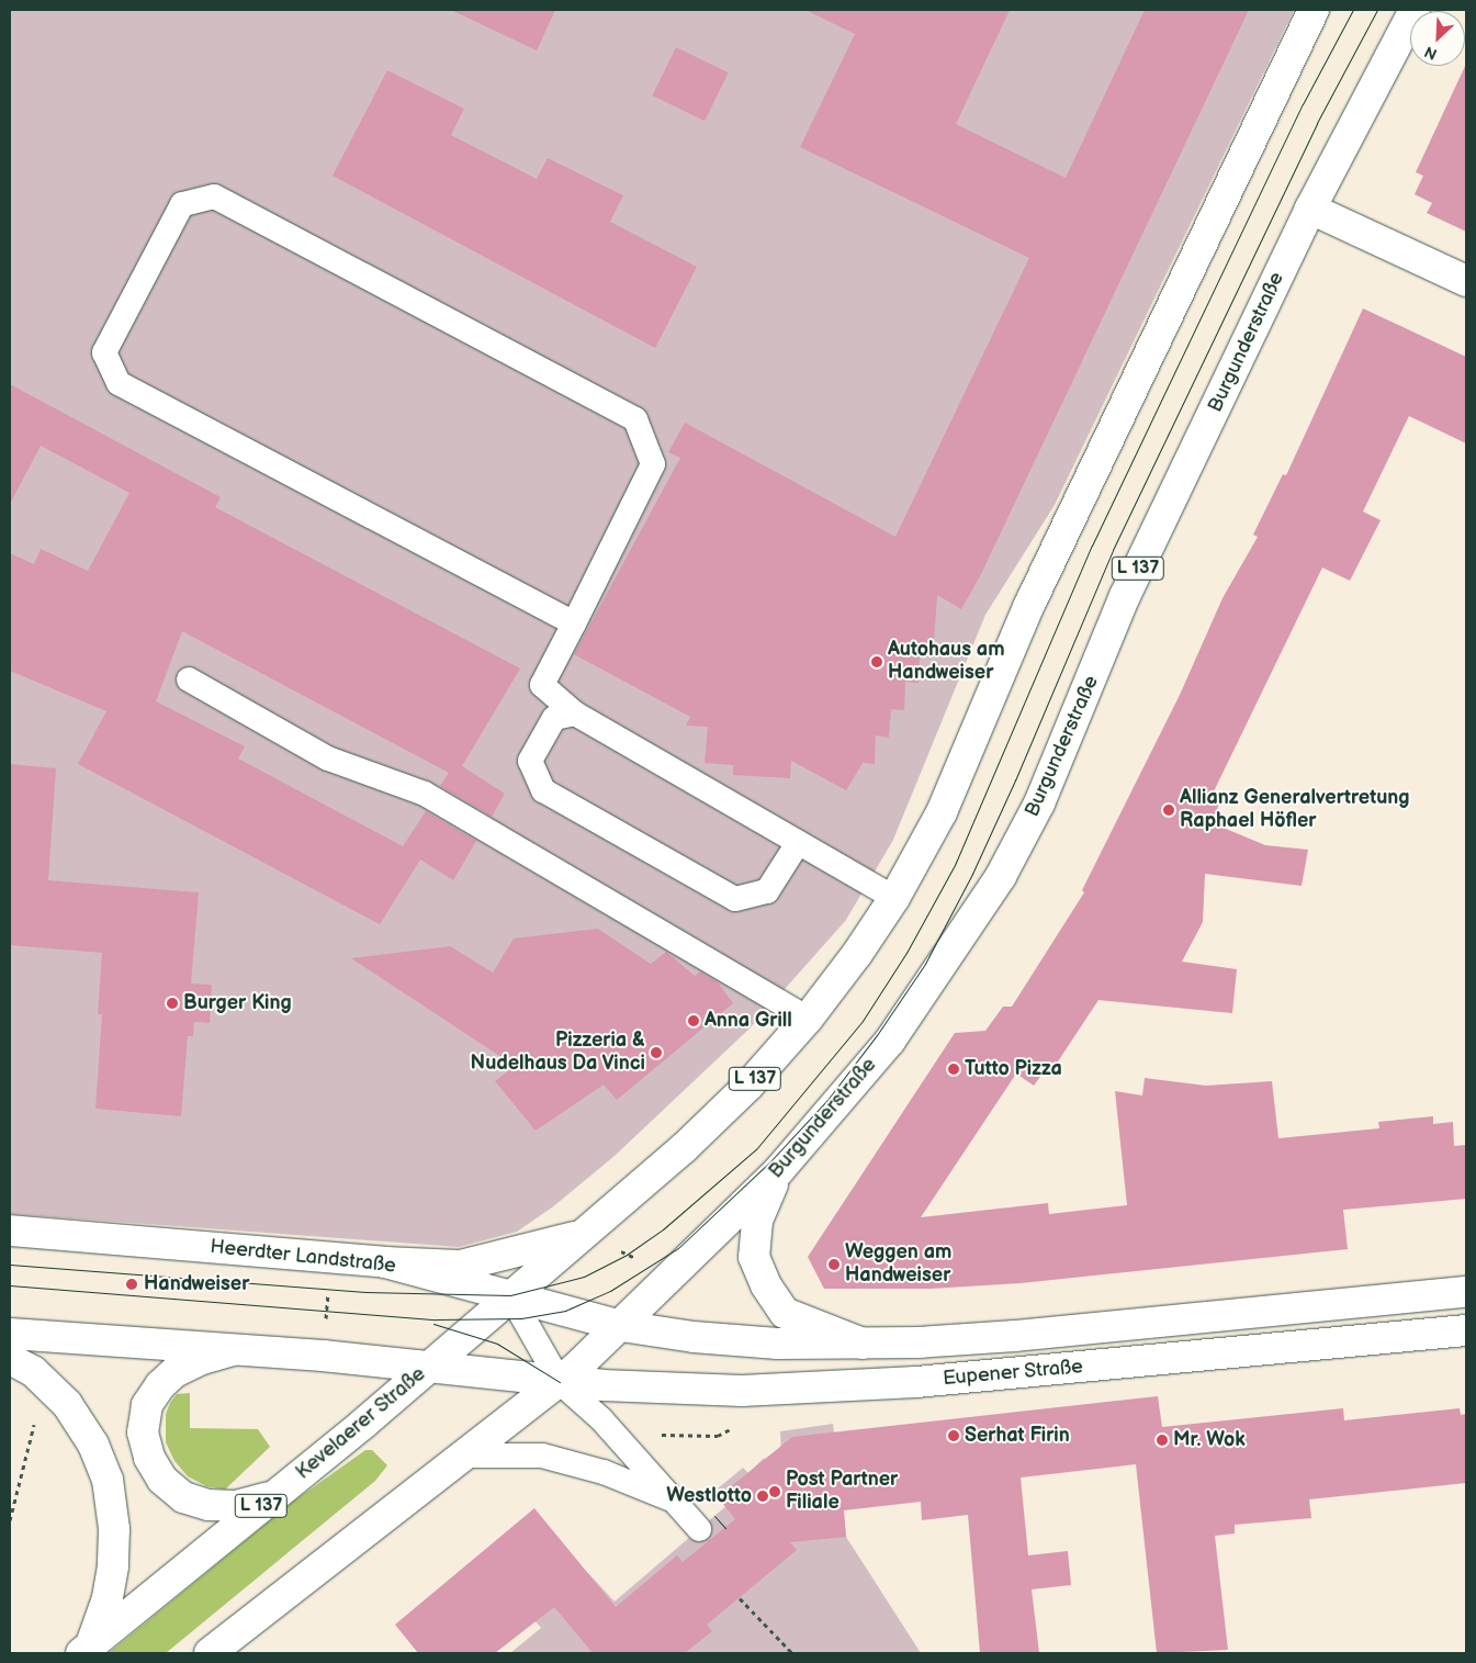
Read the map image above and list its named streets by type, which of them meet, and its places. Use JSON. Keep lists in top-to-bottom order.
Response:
{
  "streets": {
    "main road": [
      "Burgunderstraße",
      "L 137",
      "Heerdter Landstraße",
      "Eupener Straße",
      "Kevelaerer Straße"
    ]
  },
  "crossings": [
    ["Burgunderstraße", "L 137"],
    ["Burgunderstraße", "Heerdter Landstraße"],
    ["Burgunderstraße", "Eupener Straße"],
    ["L 137", "Heerdter Landstraße"],
    ["L 137", "Eupener Straße"],
    ["L 137", "Kevelaerer Straße"],
    ["Heerdter Landstraße", "Eupener Straße"],
    ["Heerdter Landstraße", "Kevelaerer Straße"]
  ],
  "places": [
    "Autohaus am Handweiser",
    "Allianz Generalvertretung Raphael Höfler",
    "Burger King",
    "Anna Grill",
    "Pizzeria & Nudelhaus Da Vinci",
    "Tutto Pizza",
    "Weggen am Handweiser",
    "Handweiser",
    "Serhat Firin",
    "Mr. Wok",
    "Post Partner Filiale",
    "Westlotto"
  ],
  "north": "bottom left"
}
